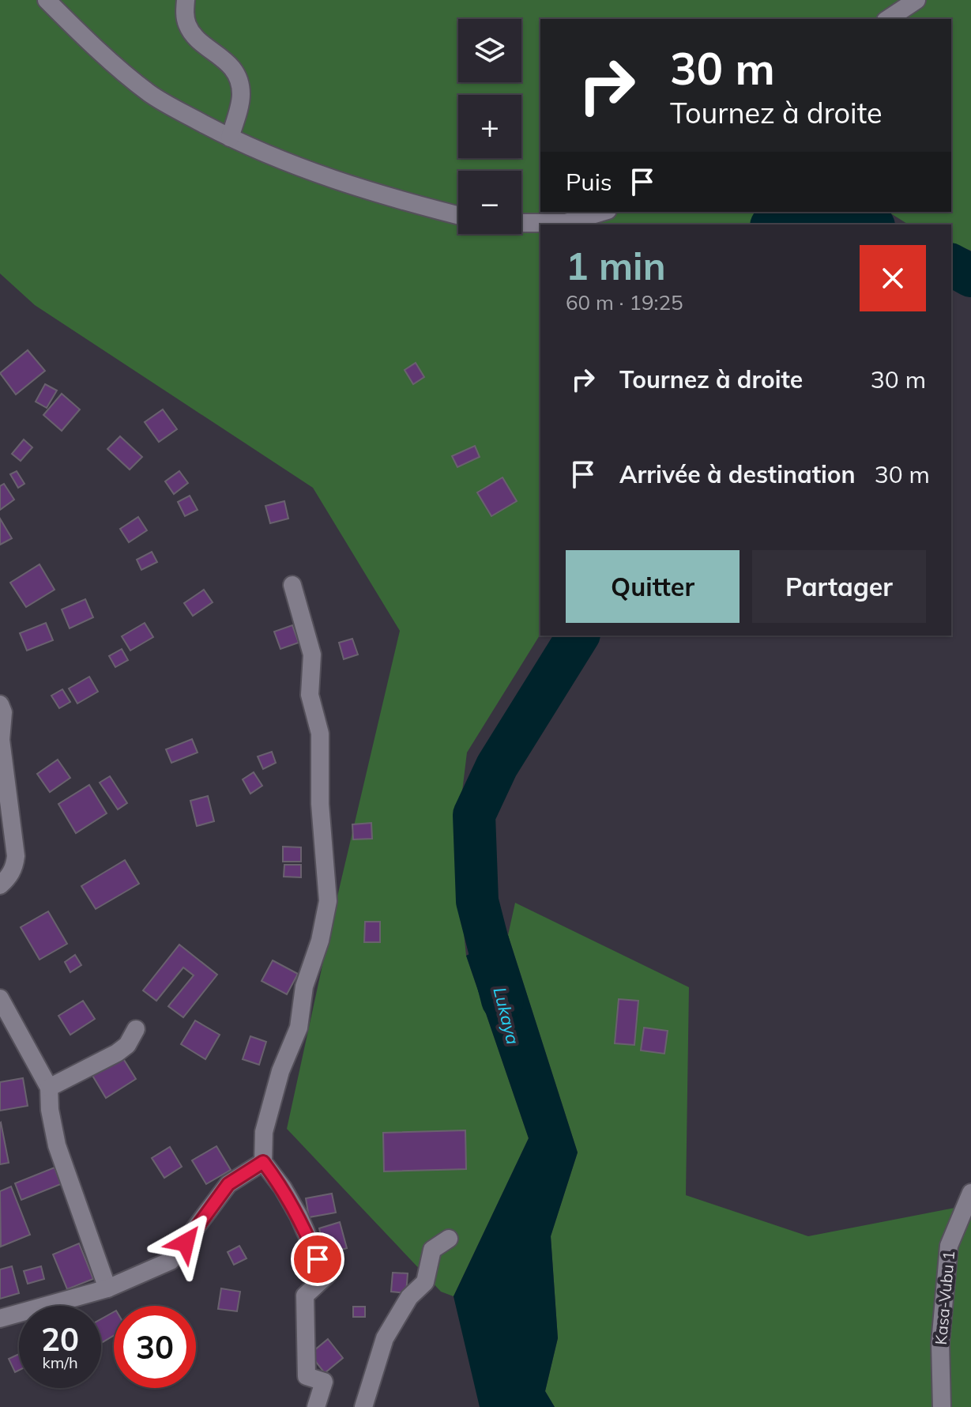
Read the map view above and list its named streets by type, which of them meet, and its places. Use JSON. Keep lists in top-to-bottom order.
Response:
{
  "streets": {
    "street": ["Kasa-Vubu 1"]
  },
  "water": ["Lukaya"],
  "page": {
    "map_buttons": ["+", "−"],
    "turn": ["30 m", "Tournez à droite"],
    "then": "Puis",
    "heading": ["1 min", "60 m · 19:25"],
    "list": [
      {
        "name": "Tournez à droite",
        "value": "30 m"
      },
      {
        "name": "Arrivée à destination",
        "value": "30 m"
      }
    ],
    "buttons": ["Quitter", "Partager"],
    "speed": "20 km/h",
    "limit": "30"
  }
}
